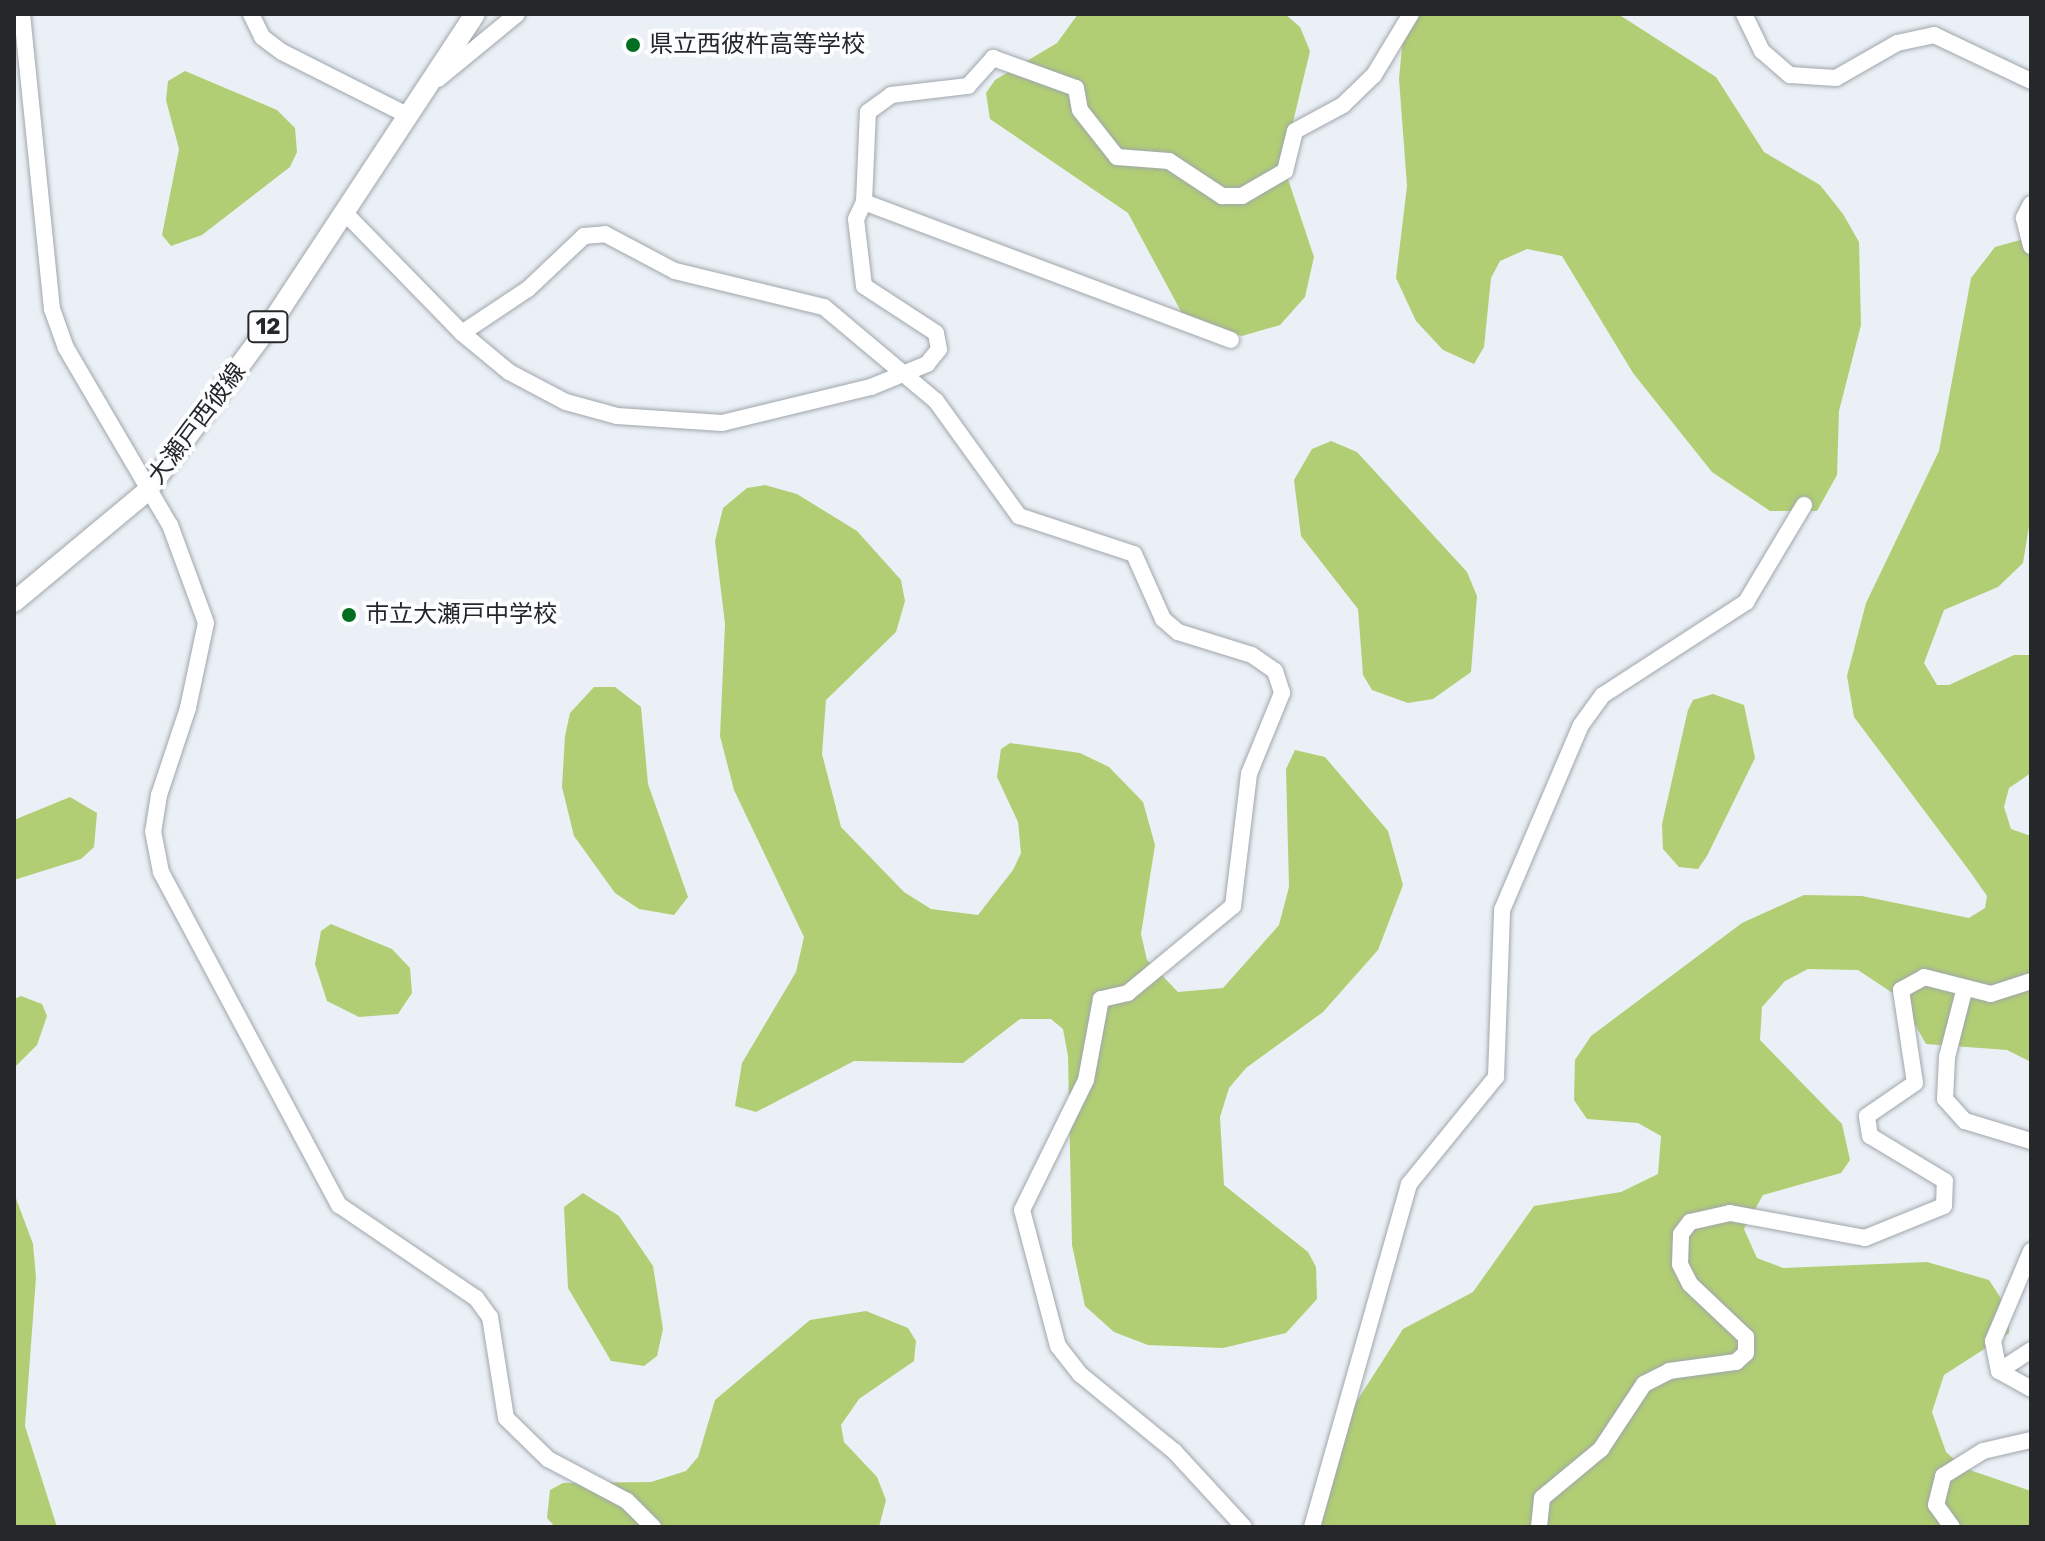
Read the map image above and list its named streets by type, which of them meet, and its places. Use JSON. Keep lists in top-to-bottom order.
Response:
{
  "streets": {
    "main road": ["12", "大瀬戸西彼線"]
  },
  "places": ["県立西彼杵高等学校", "市立大瀬戸中学校"]
}
